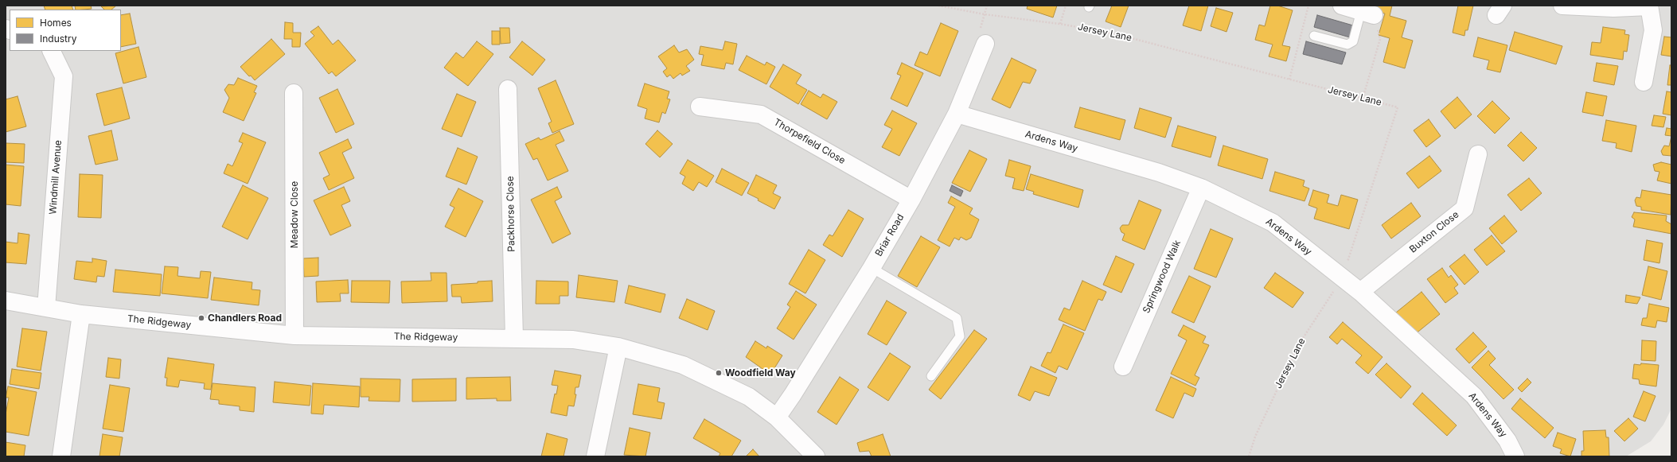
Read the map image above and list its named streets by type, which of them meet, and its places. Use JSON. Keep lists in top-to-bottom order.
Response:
{
  "streets": {
    "street": [
      "Thorpefield Close",
      "Ardens Way",
      "Windmill Avenue",
      "Packhorse Close",
      "Meadow Close",
      "Buxton Close",
      "Briar Road",
      "Springwood Walk",
      "The Ridgeway"
    ],
    "path": ["Jersey Lane"]
  },
  "crossings": [
    ["Jersey Lane", "Ardens Way"],
    ["Thorpefield Close", "Briar Road"],
    ["Ardens Way", "Buxton Close"],
    ["Ardens Way", "Briar Road"],
    ["Ardens Way", "Springwood Walk"],
    ["Windmill Avenue", "The Ridgeway"],
    ["Packhorse Close", "The Ridgeway"],
    ["Meadow Close", "The Ridgeway"],
    ["Briar Road", "The Ridgeway"]
  ],
  "places": ["Chandlers Road", "Woodfield Way"],
  "legend": ["Homes", "Industry"]
}
